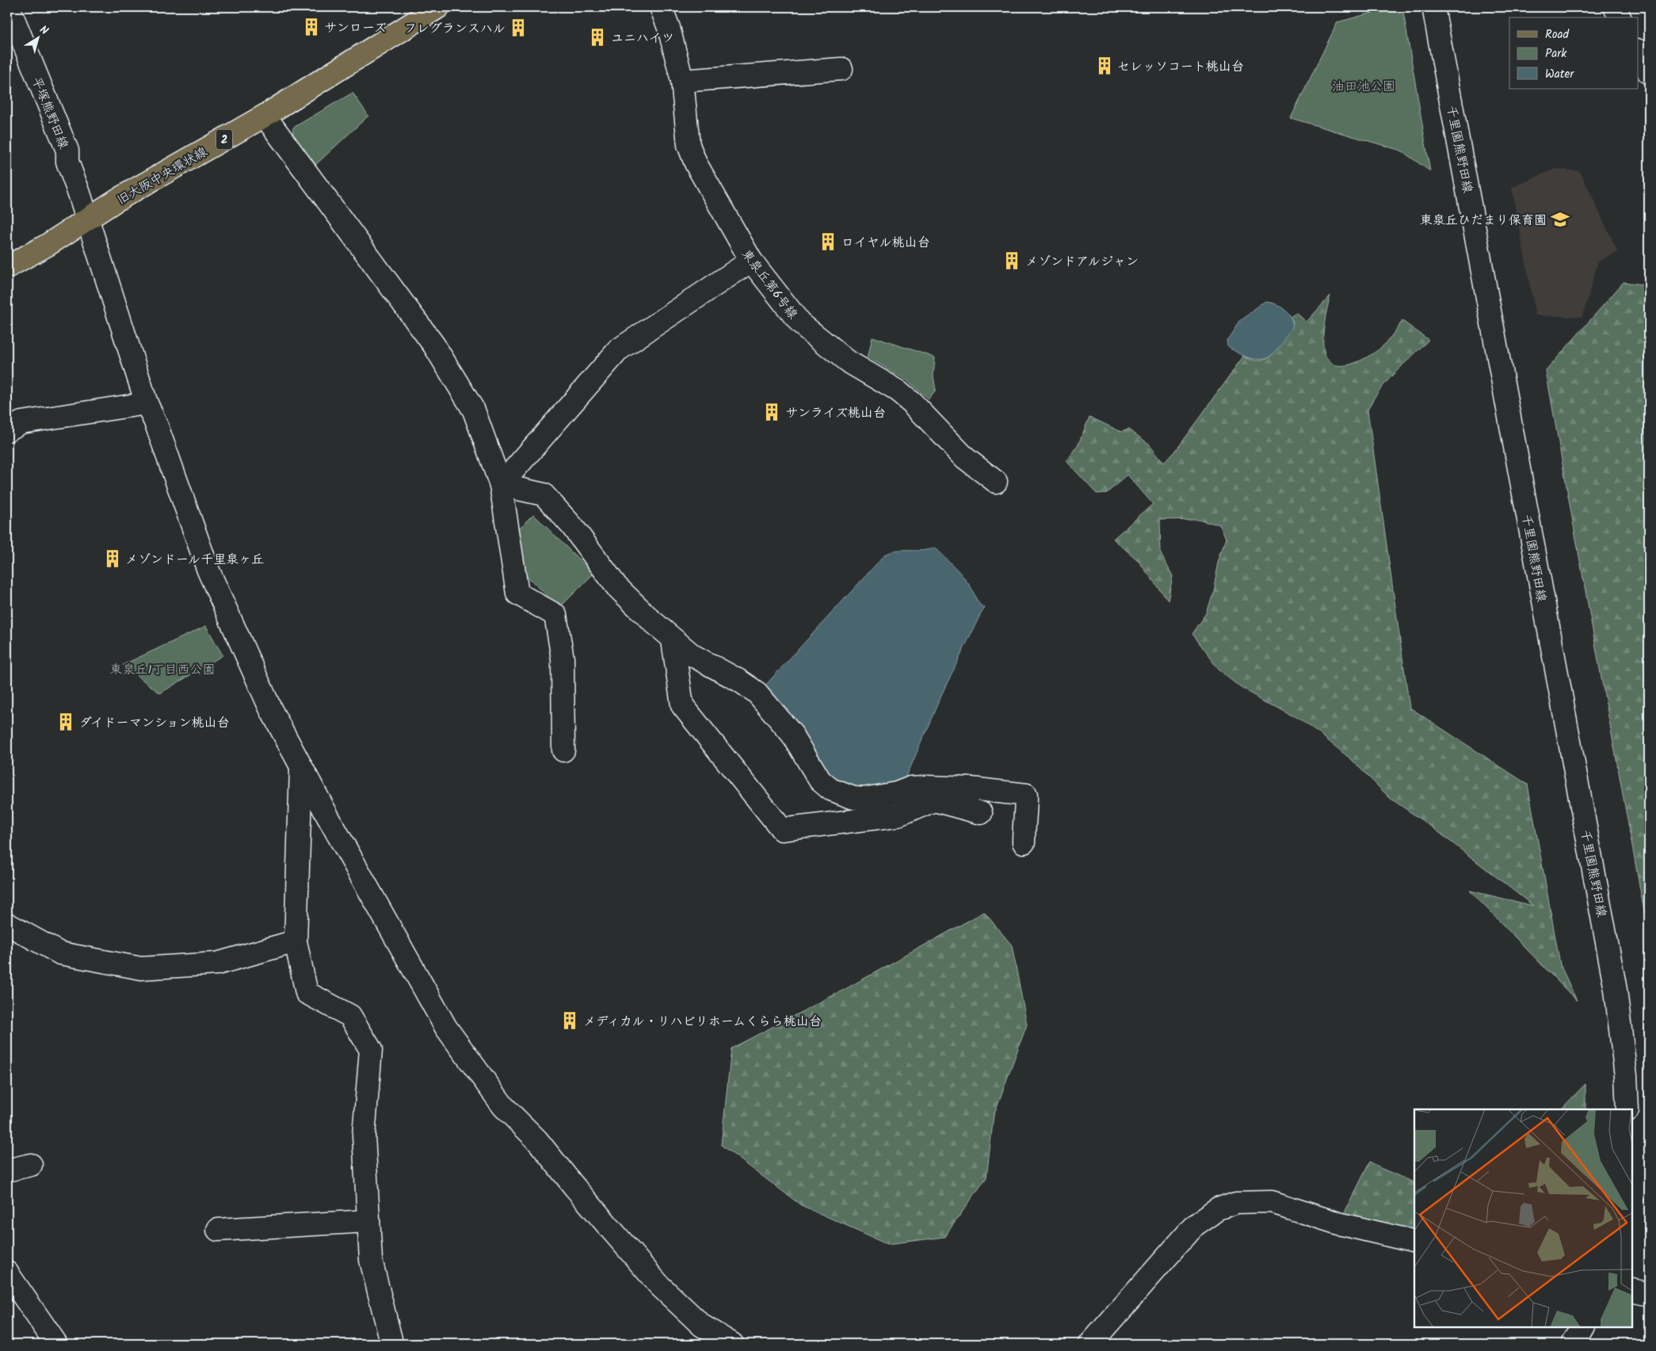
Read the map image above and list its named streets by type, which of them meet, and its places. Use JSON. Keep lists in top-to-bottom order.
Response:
{
  "streets": {
    "main road": ["2", "旧大阪中央環状線"],
    "street": ["平塚熊野田線", "千里園熊野田線", "東泉丘第6号線"]
  },
  "crossings": [
    ["平塚熊野田線", "旧大阪中央環状線"]
  ],
  "parks": ["油田池公園", "東泉丘1丁目西公園"],
  "places": {
    "building": [
      "サンローズ",
      "フレグランスハル",
      "ユニハイツ",
      "セレッソコート桃山台",
      "ロイヤル桃山台",
      "メゾンドアルジャン",
      "サンライズ桃山台",
      "メゾンドール千里泉ヶ丘",
      "ダイドーマンション桃山台",
      "メディカル・リハビリホームくらら桃山台"
    ],
    "school or university": ["東泉丘ひだまり保育園"]
  },
  "legend": ["Road", "Park", "Water"],
  "north": "top right"
}
